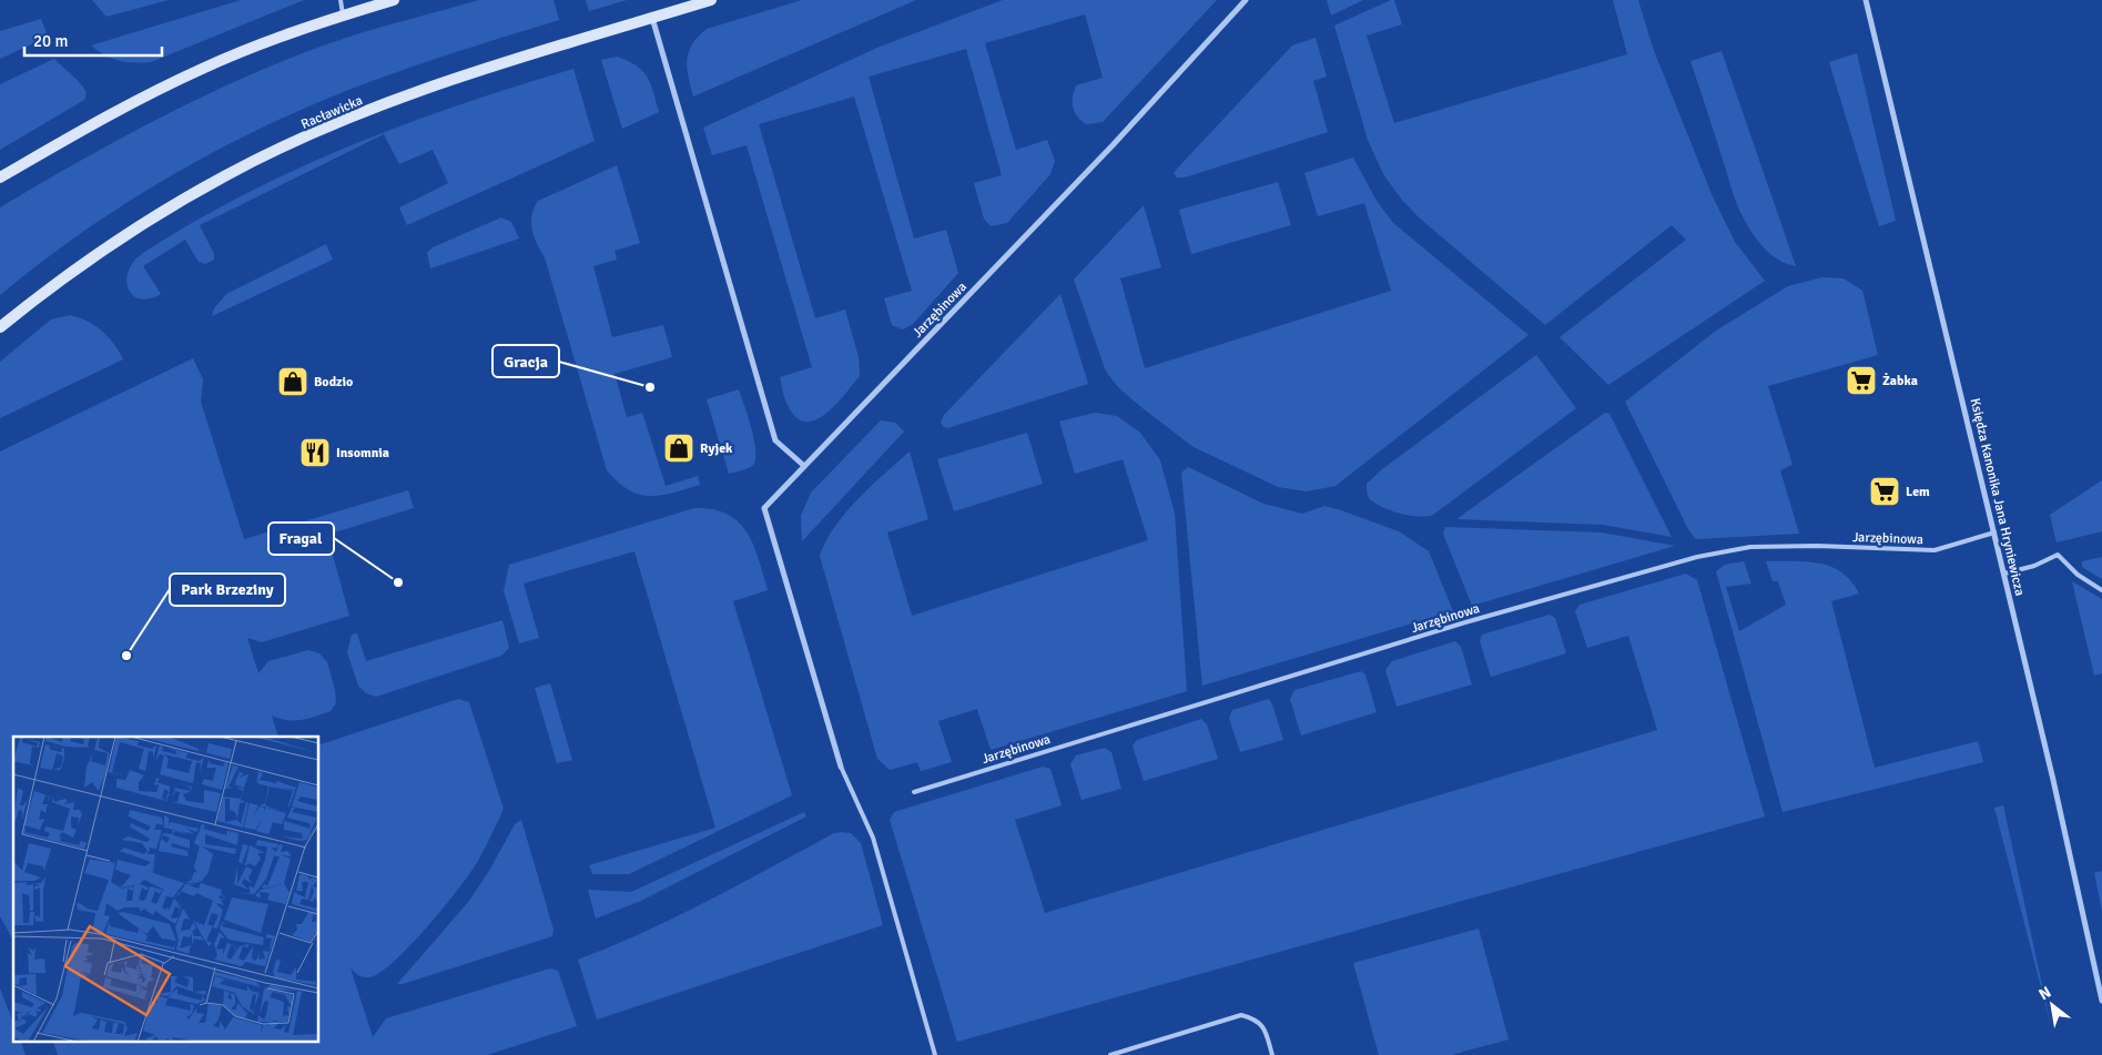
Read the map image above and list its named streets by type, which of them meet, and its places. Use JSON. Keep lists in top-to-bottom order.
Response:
{
  "streets": {
    "street": ["Racławicka", "Jarzębinowa", "Księdza Kanonika Jana Hryniewicza"]
  },
  "crossings": [
    ["Jarzębinowa", "Księdza Kanonika Jana Hryniewicza"]
  ],
  "places": {
    "supermarket": ["Żabka", "Lem"],
    "shop": ["Bodzio", "Ryjek"],
    "other": ["Gracja", "Fragal", "Park Brzeziny"],
    "restaurant": ["Insomnia"]
  },
  "scale_bar": "20 m",
  "north": "top left"
}
